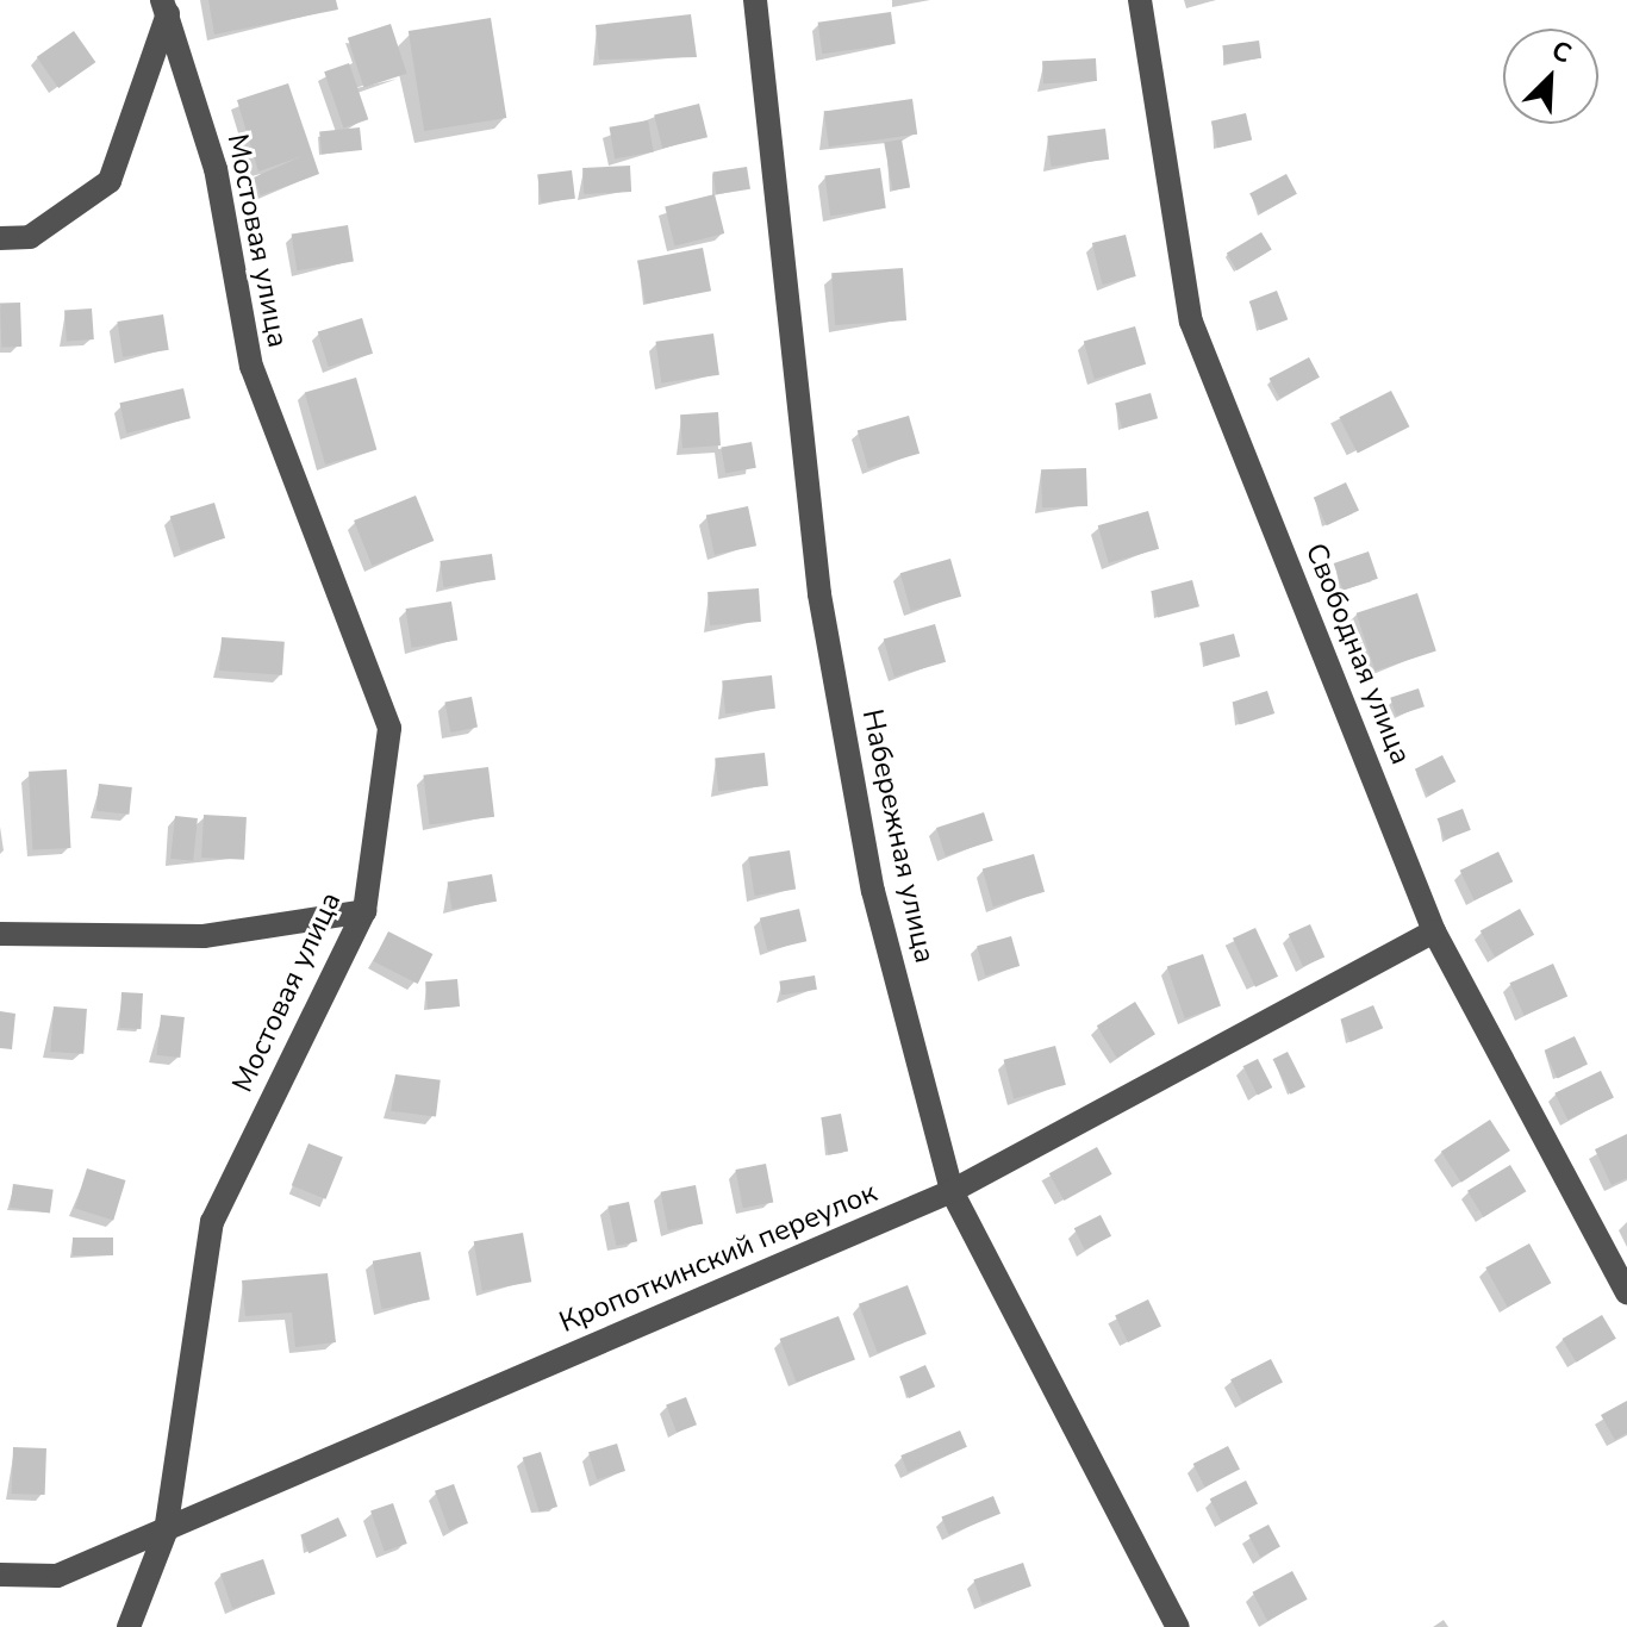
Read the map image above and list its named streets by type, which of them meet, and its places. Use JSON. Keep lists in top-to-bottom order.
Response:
{
  "streets": {
    "street": [
      "Мостовая улица",
      "Свободная улица",
      "Набережная улица",
      "Кропоткинский переулок"
    ]
  },
  "crossings": [
    ["Мостовая улица", "Кропоткинский переулок"],
    ["Свободная улица", "Кропоткинский переулок"],
    ["Набережная улица", "Кропоткинский переулок"]
  ],
  "north": "top right"
}
